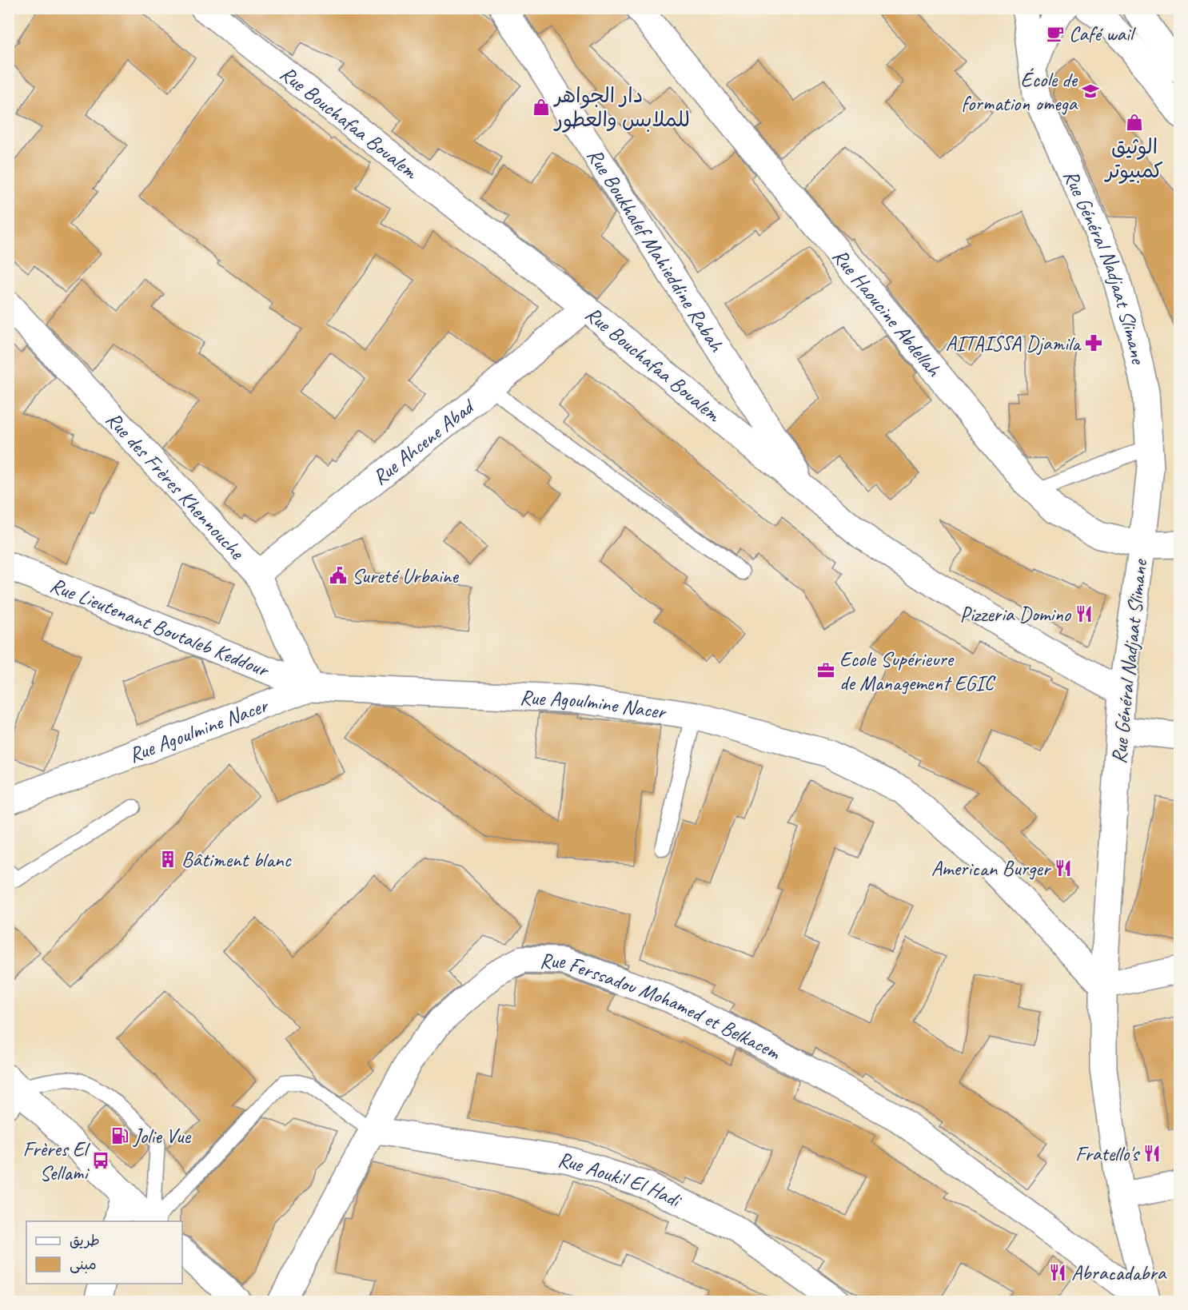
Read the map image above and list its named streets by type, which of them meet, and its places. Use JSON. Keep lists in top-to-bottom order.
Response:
{
  "streets": {
    "street": [
      "Rue Bouchafaa Boualem",
      "Rue Boukhalef Mahieddine Rabah",
      "Rue Général Nadjaat Slimane",
      "Rue Haoucine Abdellah",
      "Rue Ahcene Abad",
      "Rue des Frères Khennouche",
      "Rue Lieutenant Boutaleb Keddour",
      "Rue Agoulmine Nacer",
      "Rue Ferssadou Mohamed et Belkacem",
      "Rue Aoukil El Hadi"
    ]
  },
  "crossings": [
    ["Rue Bouchafaa Boualem", "Rue Boukhalef Mahieddine Rabah"],
    ["Rue Bouchafaa Boualem", "Rue Général Nadjaat Slimane"],
    ["Rue Bouchafaa Boualem", "Rue Ahcene Abad"],
    ["Rue Général Nadjaat Slimane", "Rue Haoucine Abdellah"],
    ["Rue Général Nadjaat Slimane", "Rue Agoulmine Nacer"],
    ["Rue Général Nadjaat Slimane", "Rue Ferssadou Mohamed et Belkacem"],
    ["Rue Ahcene Abad", "Rue des Frères Khennouche"],
    ["Rue des Frères Khennouche", "Rue Lieutenant Boutaleb Keddour"],
    ["Rue des Frères Khennouche", "Rue Agoulmine Nacer"],
    ["Rue Lieutenant Boutaleb Keddour", "Rue Agoulmine Nacer"],
    ["Rue Ferssadou Mohamed et Belkacem", "Rue Aoukil El Hadi"]
  ],
  "places": {
    "cafe": ["Café wail"],
    "school or university": ["École de formation omega"],
    "shop": ["دار الجواهر للملابس والعطور", "الوثيق كمبيوتر"],
    "pharmacy": ["AITAISSA Djamila"],
    "public building": ["Sureté Urbaine"],
    "restaurant": [
      "Pizzeria Domino",
      "American Burger",
      "Fratello's",
      "Abracadabra"
    ],
    "office": ["Ecole Supérieure de Management EGIC"],
    "building": ["Bâtiment blanc"],
    "fuel station": ["Jolie Vue"],
    "bus stop": ["Frères El Sellami"]
  },
  "legend": ["طريق", "مبنى"]
}
